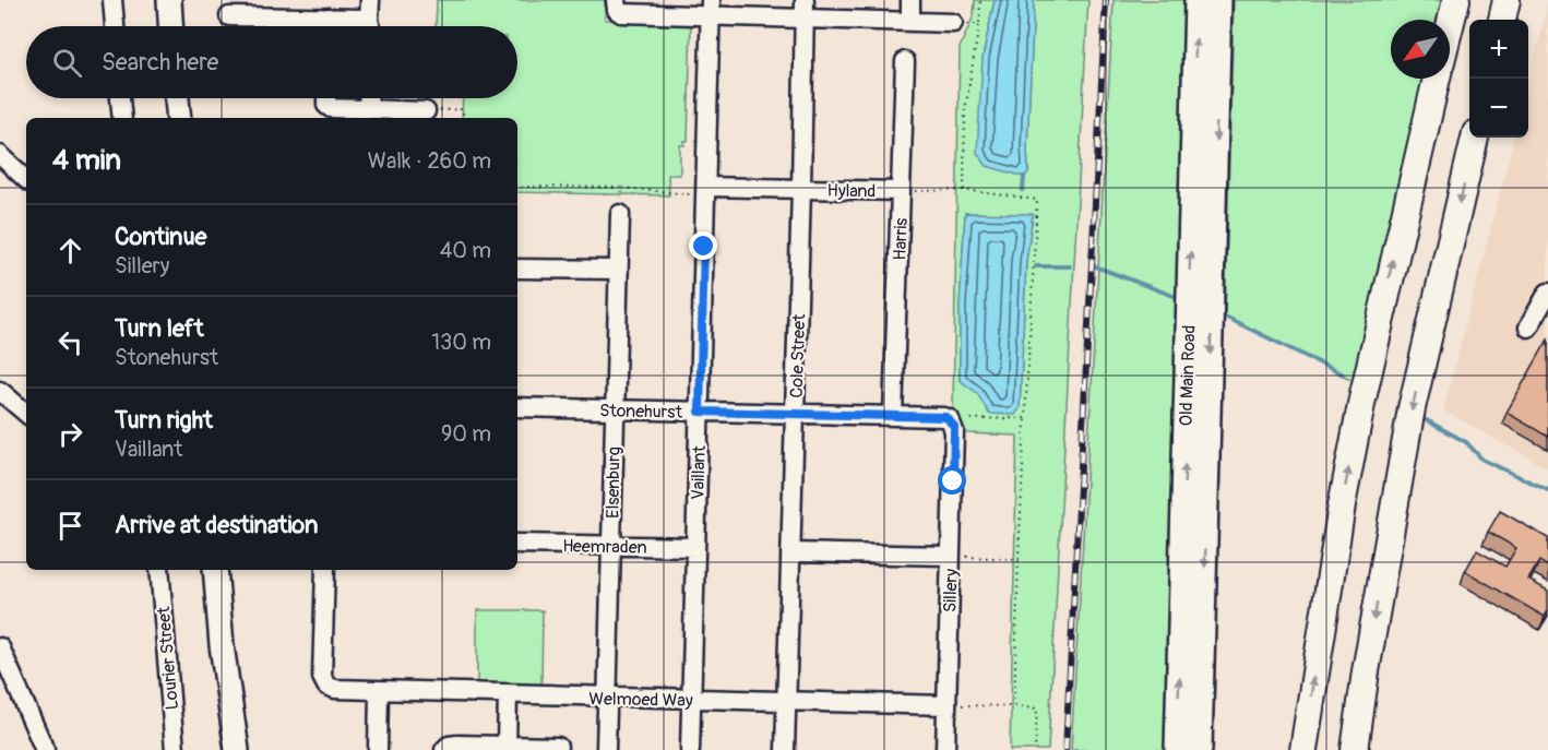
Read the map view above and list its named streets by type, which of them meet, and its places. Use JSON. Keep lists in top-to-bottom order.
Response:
{
  "streets": {
    "main road": ["Old Main Road"],
    "street": [
      "Hyland",
      "Harris",
      "Cole Street",
      "Stonehurst",
      "Vaillant",
      "Elsenburg",
      "Heemraden",
      "Sillery",
      "Lourier Street",
      "Welmoed Way"
    ]
  },
  "crossings": [
    ["Hyland", "Harris"],
    ["Hyland", "Cole Street"],
    ["Hyland", "Vaillant"],
    ["Harris", "Stonehurst"],
    ["Cole Street", "Stonehurst"],
    ["Cole Street", "Welmoed Way"],
    ["Stonehurst", "Vaillant"],
    ["Stonehurst", "Elsenburg"],
    ["Stonehurst", "Sillery"],
    ["Vaillant", "Heemraden"],
    ["Vaillant", "Welmoed Way"],
    ["Elsenburg", "Heemraden"],
    ["Elsenburg", "Welmoed Way"],
    ["Sillery", "Welmoed Way"]
  ],
  "north": "bottom left",
  "page": {
    "map_buttons": ["+", "−"],
    "search": "Search here",
    "heading": ["4 min", "Walk · 260 m"],
    "list": [
      ["Continue", "Sillery", "40 m"],
      ["Turn left", "Stonehurst", "130 m"],
      ["Turn right", "Vaillant", "90 m"],
      "Arrive at destination"
    ]
  }
}
